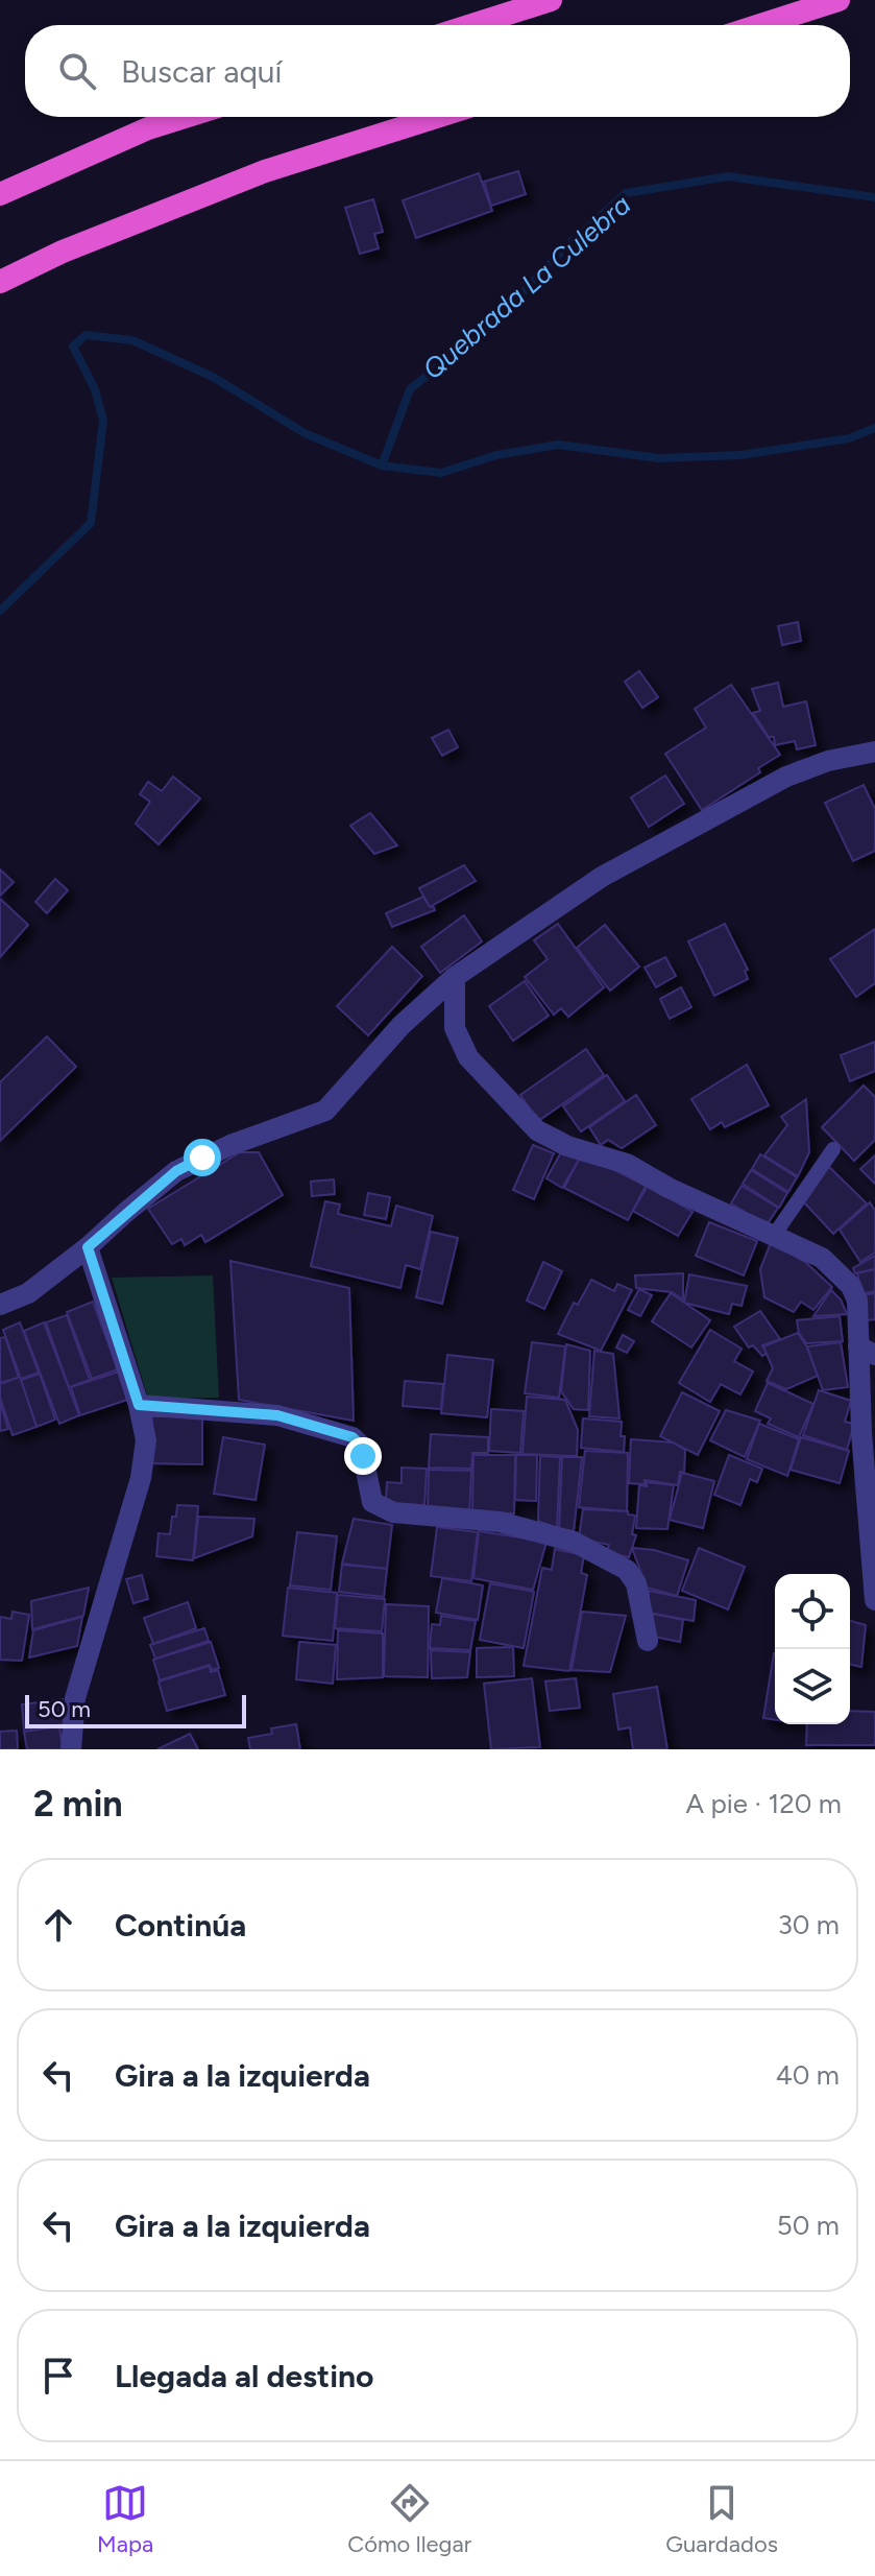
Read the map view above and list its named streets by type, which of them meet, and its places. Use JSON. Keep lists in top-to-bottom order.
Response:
{
  "water": ["Quebrada La Culebra"],
  "scale_bar": "50 m",
  "page": {
    "search": "Buscar aquí",
    "scale": "50 m",
    "heading": ["2 min", "A pie · 120 m"],
    "list": [
      ["Continúa", "30 m"],
      ["Gira a la izquierda", "40 m"],
      ["Gira a la izquierda", "50 m"],
      "Llegada al destino"
    ],
    "nav": ["Mapa", "Cómo llegar", "Guardados"]
  }
}
